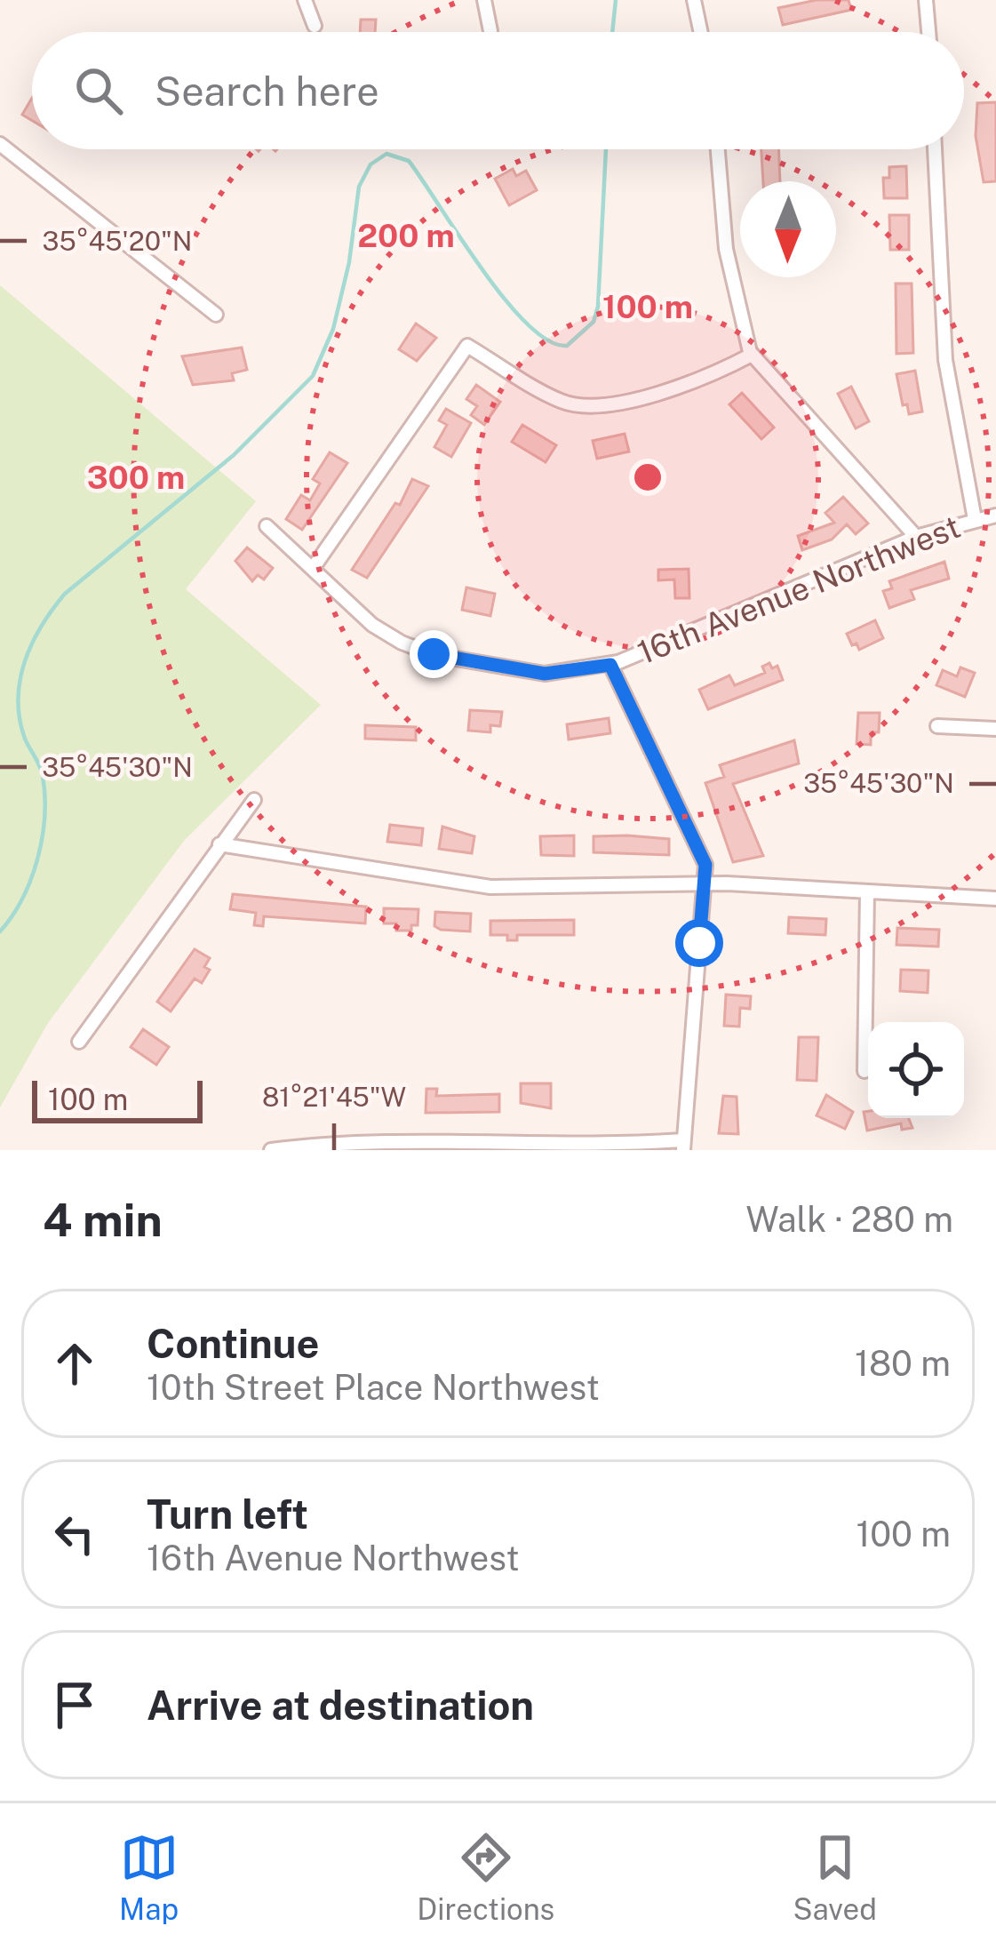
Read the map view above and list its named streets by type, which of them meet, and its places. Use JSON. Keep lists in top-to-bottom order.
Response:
{
  "streets": {
    "street": ["16th Avenue Northwest"]
  },
  "scale_bar": "100 m",
  "north": "bottom",
  "page": {
    "search": "Search here",
    "scale": "100 m",
    "heading": ["4 min", "Walk · 280 m"],
    "list": [
      ["Continue", "10th Street Place Northwest", "180 m"],
      ["Turn left", "16th Avenue Northwest", "100 m"],
      "Arrive at destination"
    ],
    "nav": ["Map", "Directions", "Saved"]
  },
  "coordinates": ["35°45'20\"N", "35°45'30\"N", "81°21'45\"W"],
  "rings": ["200 m", "100 m", "300 m"]
}
